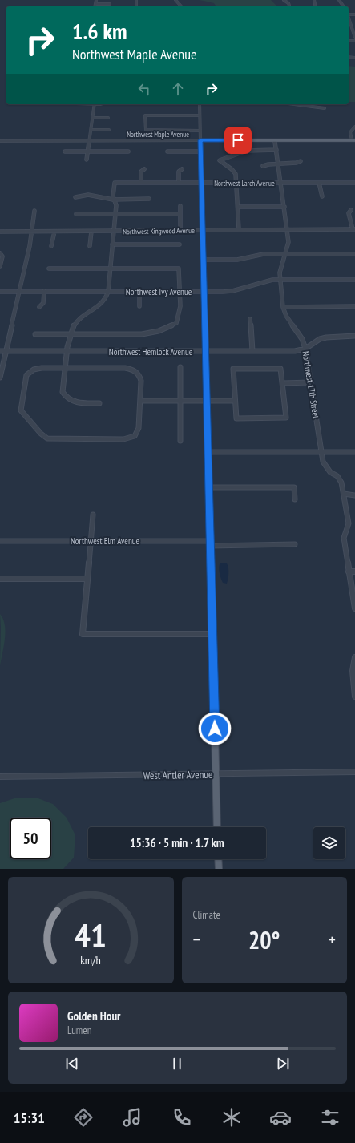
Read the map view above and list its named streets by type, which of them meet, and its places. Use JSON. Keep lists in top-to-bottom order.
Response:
{
  "streets": {
    "main road": ["Northwest Maple Avenue"],
    "street": [
      "Northwest Larch Avenue",
      "Northwest Kingwood Avenue",
      "Northwest Ivy Avenue",
      "Northwest Hemlock Avenue",
      "Northwest 17th Street",
      "Northwest Elm Avenue",
      "West Antler Avenue"
    ]
  },
  "crossings": [
    ["Northwest Maple Avenue", "Northwest 17th Street"],
    ["Northwest Larch Avenue", "Northwest 17th Street"],
    ["Northwest Kingwood Avenue", "Northwest 17th Street"],
    ["Northwest Ivy Avenue", "Northwest 17th Street"],
    ["Northwest Hemlock Avenue", "Northwest 17th Street"]
  ],
  "page": {
    "turn": ["1.6 km", "Northwest Maple Avenue"],
    "limit": "50",
    "trip": "15:36 · 5 min · 1.7 km",
    "tile": "Climate",
    "heat": ["−", "20°", "+"],
    "song": ["Golden Hour", "Lumen"],
    "tabs": "15:31",
    "gauge": ["41", "km/h"]
  }
}
